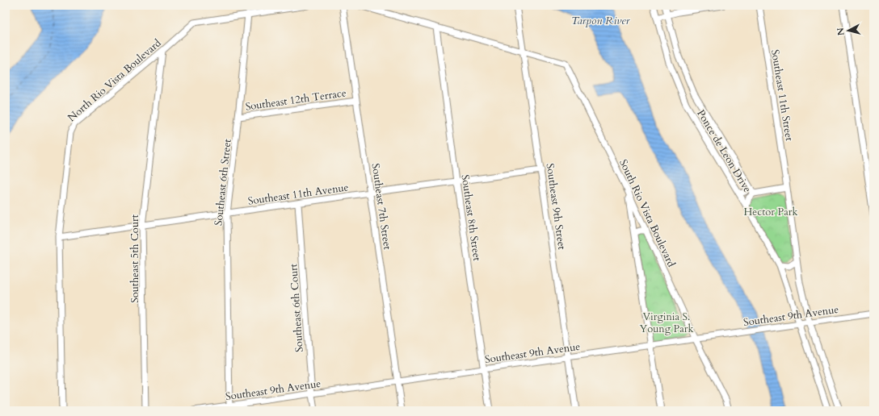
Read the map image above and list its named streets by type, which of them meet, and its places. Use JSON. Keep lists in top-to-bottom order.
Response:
{
  "streets": {
    "street": [
      "North Rio Vista Boulevard",
      "Southeast 11th Street",
      "Southeast 12th Terrace",
      "Ponce de Leon Drive",
      "Southeast 6th Street",
      "Southeast 11th Avenue",
      "Southeast 7th Street",
      "Southeast 9th Street",
      "South Rio Vista Boulevard",
      "Southeast 8th Street",
      "Southeast 5th Court",
      "Southeast 6th Court",
      "Southeast 9th Avenue"
    ]
  },
  "crossings": [
    ["North Rio Vista Boulevard", "Southeast 6th Street"],
    ["North Rio Vista Boulevard", "Southeast 11th Avenue"],
    ["North Rio Vista Boulevard", "Southeast 5th Court"],
    ["Southeast 11th Street", "Southeast 9th Avenue"],
    ["Southeast 12th Terrace", "Southeast 6th Street"],
    ["Southeast 12th Terrace", "Southeast 7th Street"],
    ["Ponce de Leon Drive", "Southeast 9th Avenue"],
    ["Southeast 6th Street", "Southeast 11th Avenue"],
    ["Southeast 6th Street", "Southeast 9th Avenue"],
    ["Southeast 11th Avenue", "Southeast 7th Street"],
    ["Southeast 11th Avenue", "Southeast 9th Street"],
    ["Southeast 11th Avenue", "Southeast 8th Street"],
    ["Southeast 11th Avenue", "Southeast 5th Court"],
    ["Southeast 11th Avenue", "Southeast 6th Court"],
    ["Southeast 7th Street", "Southeast 9th Avenue"],
    ["Southeast 9th Street", "South Rio Vista Boulevard"],
    ["Southeast 9th Street", "Southeast 9th Avenue"],
    ["South Rio Vista Boulevard", "Southeast 9th Avenue"],
    ["Southeast 8th Street", "Southeast 9th Avenue"],
    ["Southeast 6th Court", "Southeast 9th Avenue"]
  ],
  "water": ["Tarpon River"],
  "parks": ["Hector Park", "Virginia S. Young Park"],
  "north": "left"
}
